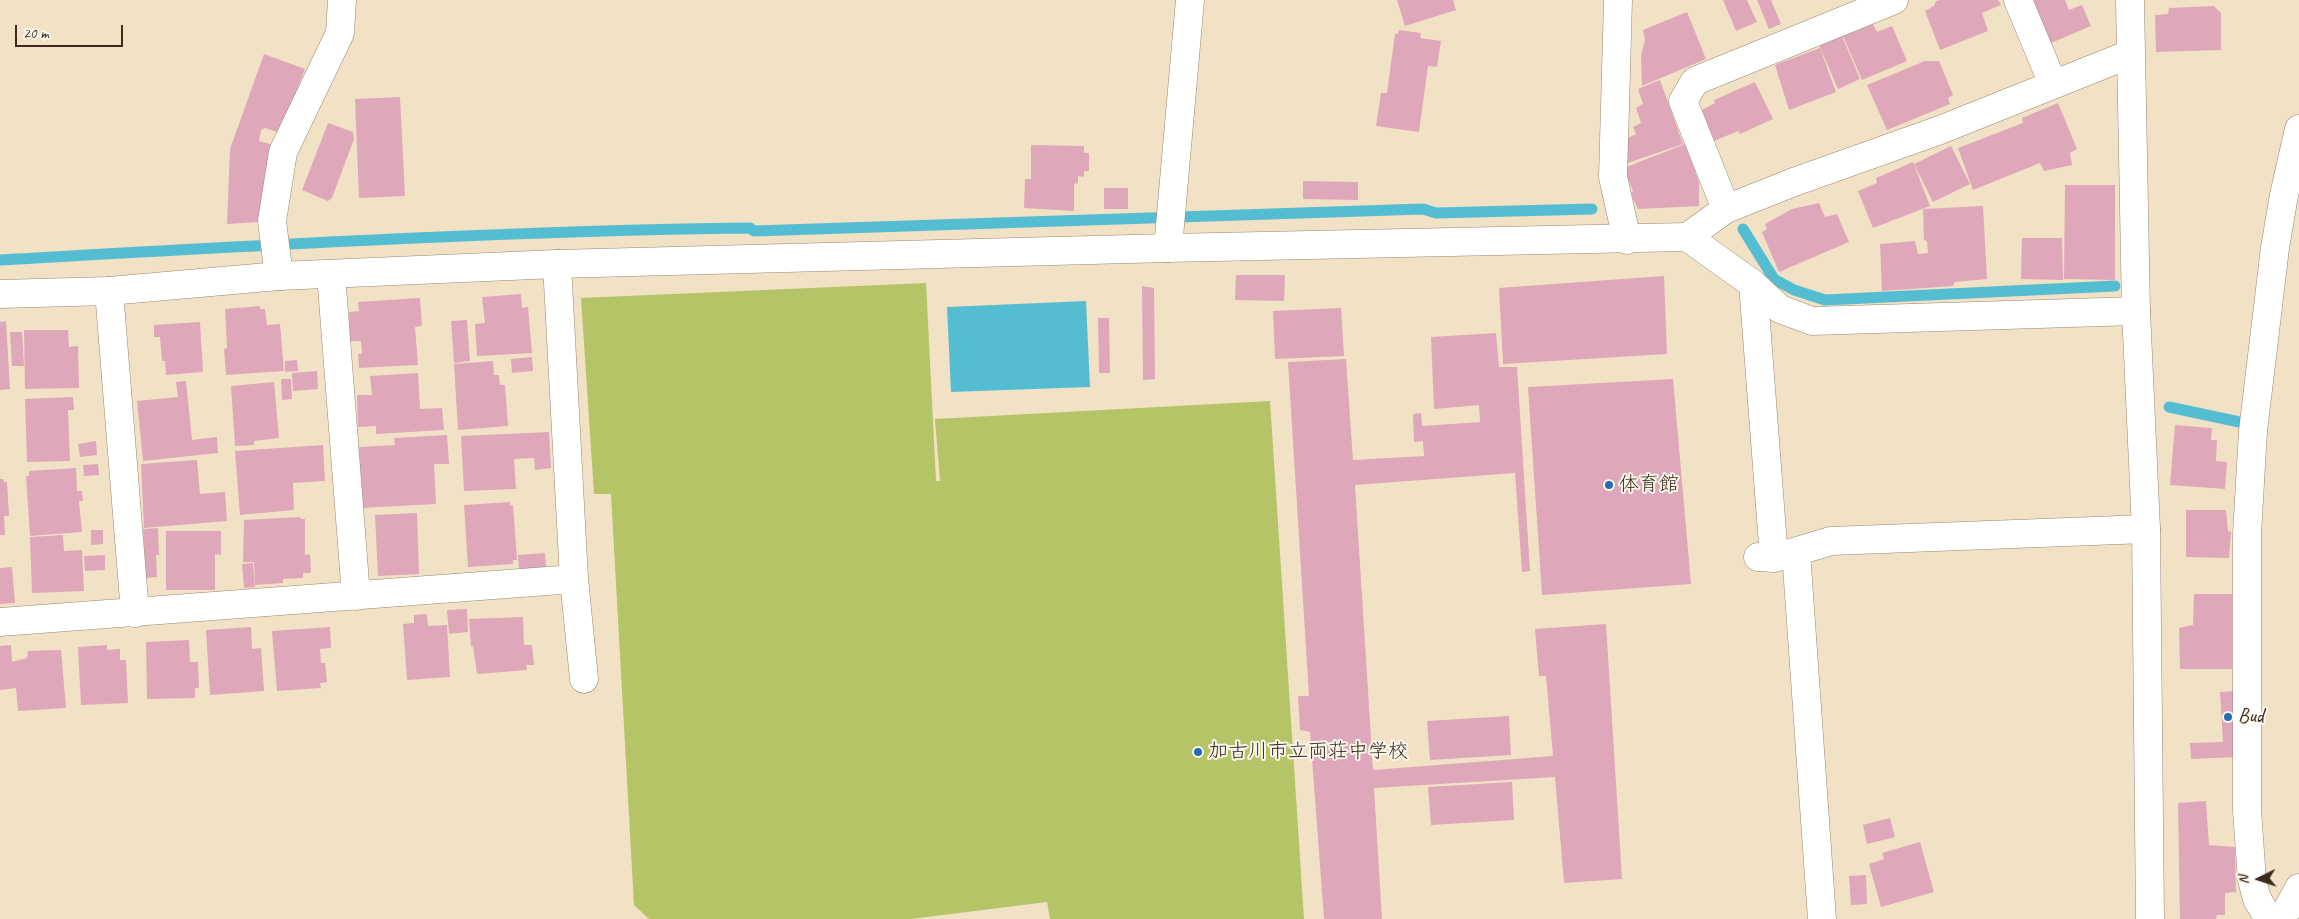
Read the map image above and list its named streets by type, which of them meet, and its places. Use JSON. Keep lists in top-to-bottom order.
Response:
{
  "places": ["体育館", "Bud", "加古川市立両荘中学校"],
  "scale_bar": "20 m",
  "north": "left"
}
